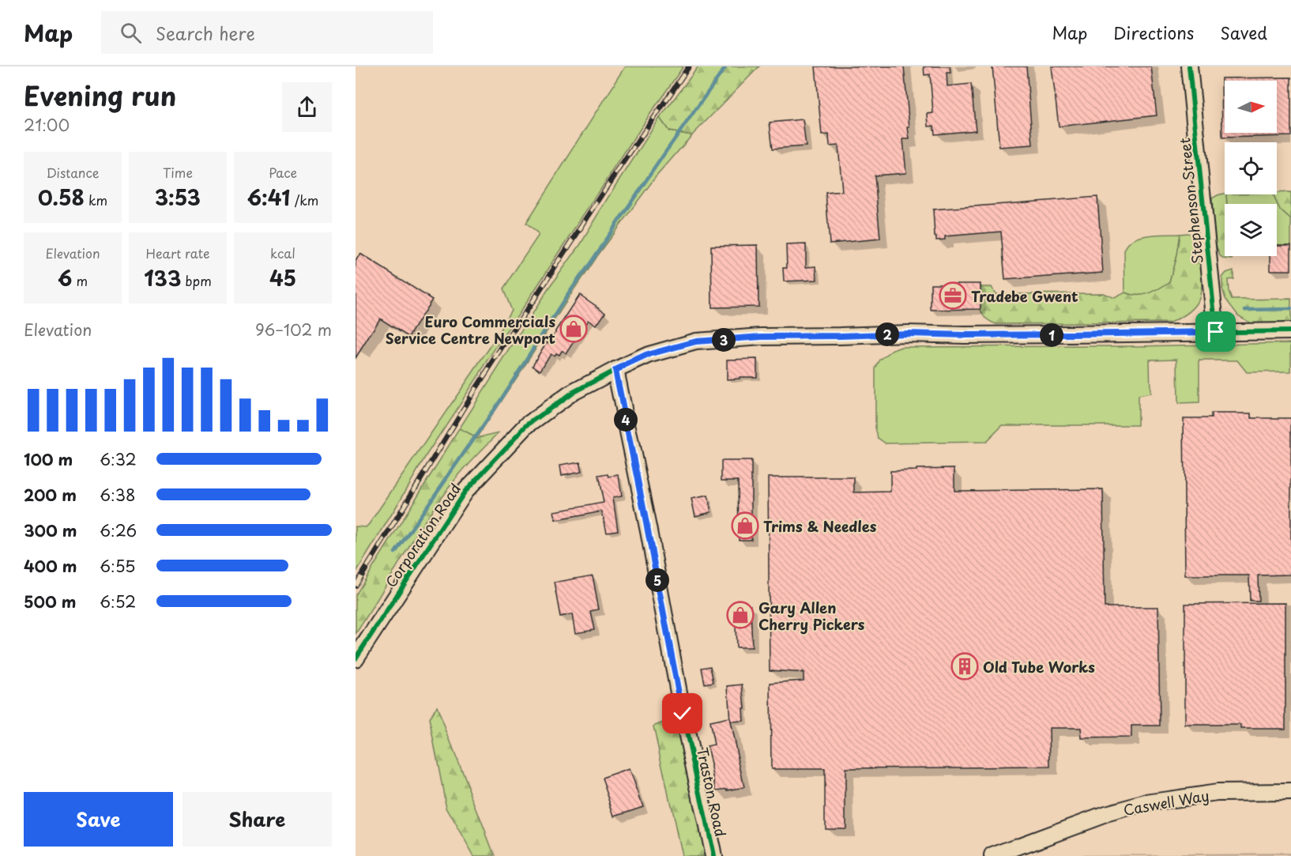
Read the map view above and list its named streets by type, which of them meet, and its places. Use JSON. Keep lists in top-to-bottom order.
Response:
{
  "streets": {
    "street": [
      "Stephenson Street",
      "Corporation Road",
      "Traston Road",
      "Caswell Way"
    ]
  },
  "crossings": [
    ["Stephenson Street", "Corporation Road"],
    ["Corporation Road", "Traston Road"]
  ],
  "places": {
    "office": ["Tradebe Gwent"],
    "shop": ["Euro Commercials Service Centre Newport", "Trims & Needles", "Gary Allen Cherry Pickers"],
    "building": ["Old Tube Works"]
  },
  "north": "right",
  "page": {
    "header": "Map",
    "search": "Search here",
    "nav": ["Map", "Directions", "Saved"],
    "heading": ["Evening run", "21:00"],
    "stats": [
      ["Distance", "0.58 km"],
      ["Time", "3:53"],
      ["Pace", "6:41 /km"],
      ["Elevation", "6 m"],
      ["Heart rate", "133 bpm"],
      ["kcal", "45"]
    ],
    "chart": ["Elevation", "96–102 m"],
    "pins": [
      "2",
      "1",
      "3",
      "4",
      "5"
    ],
    "list": [
      {
        "name": "100 m",
        "note": "6:32"
      },
      {
        "name": "200 m",
        "note": "6:38"
      },
      {
        "name": "300 m",
        "note": "6:26"
      },
      {
        "name": "400 m",
        "note": "6:55"
      },
      {
        "name": "500 m",
        "note": "6:52"
      }
    ],
    "buttons": ["Save", "Share"]
  }
}
